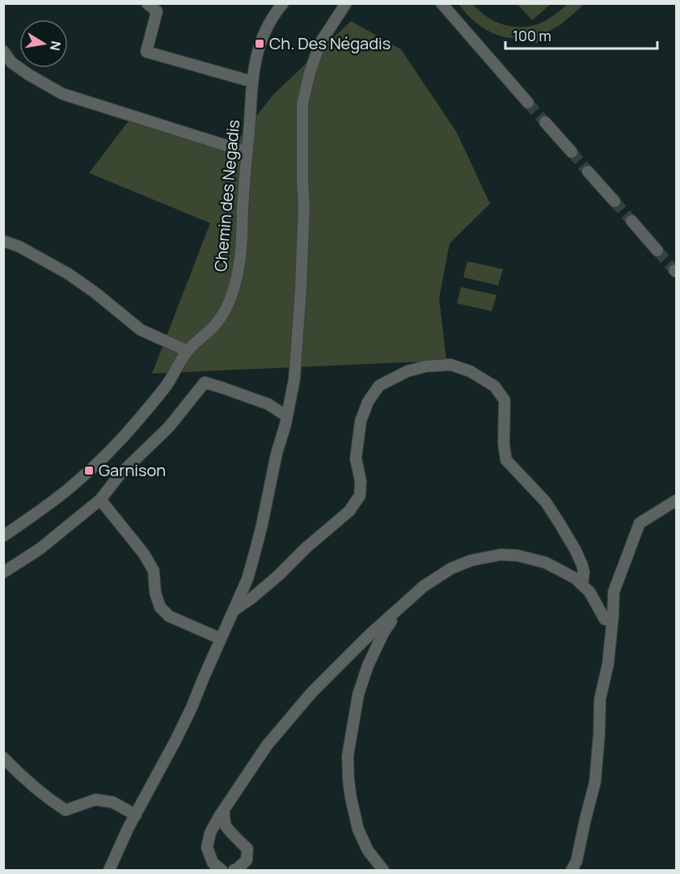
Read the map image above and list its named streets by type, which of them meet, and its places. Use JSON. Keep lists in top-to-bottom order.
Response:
{
  "streets": {
    "street": ["Chemin des Negadis"]
  },
  "places": {
    "transit": ["Ch. Des Négadis", "Garnison"]
  },
  "scale_bar": "100 m",
  "north": "right"
}
